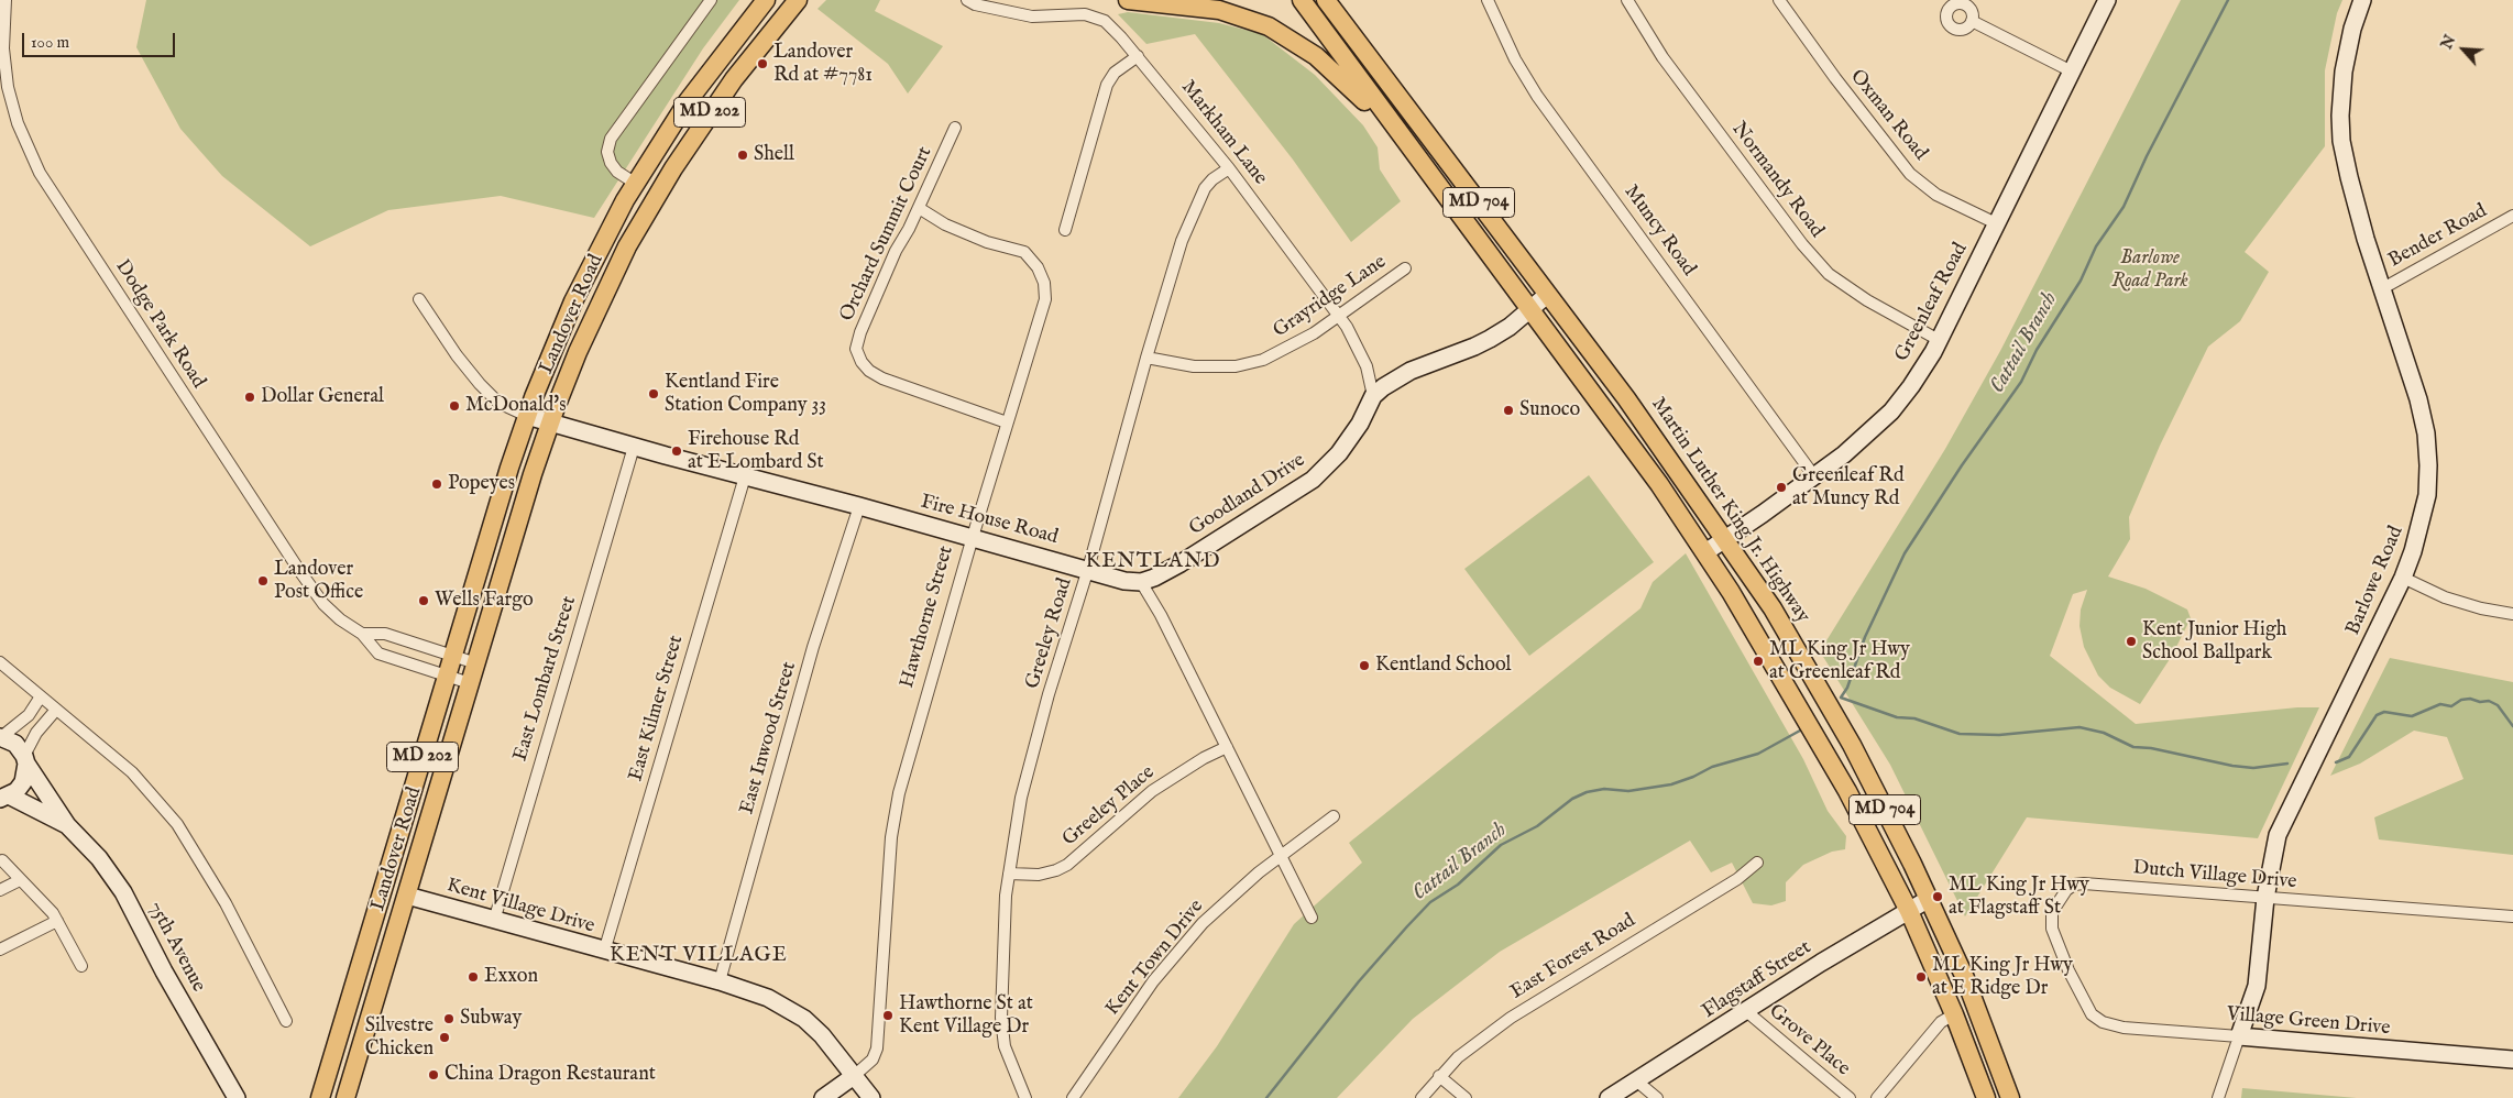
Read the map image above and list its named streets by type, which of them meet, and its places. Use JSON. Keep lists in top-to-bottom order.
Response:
{
  "streets": {
    "main road": [
      "MD 202",
      "MD 704",
      "Landover Road",
      "Martin Luther King Jr. Highway"
    ],
    "street": [
      "Oxman Road",
      "Markham Lane",
      "Normandy Road",
      "Muncy Road",
      "Orchard Summit Court",
      "Bender Road",
      "Grayridge Lane",
      "Greenleaf Road",
      "Dodge Park Road",
      "Goodland Drive",
      "Fire House Road",
      "Barlowe Road",
      "Hawthorne Street",
      "Greeley Road",
      "East Lombard Street",
      "East Kilmer Street",
      "East Inwood Street",
      "Greeley Place",
      "Dutch Village Drive",
      "Kent Village Drive",
      "75th Avenue",
      "East Forest Road",
      "Kent Town Drive",
      "Flagstaff Street",
      "Village Green Drive",
      "Grove Place"
    ]
  },
  "crossings": [
    ["Oxman Road", "Greenleaf Road"],
    ["Markham Lane", "Grayridge Lane"],
    ["Markham Lane", "Goodland Drive"],
    ["Markham Lane", "Greeley Road"],
    ["Normandy Road", "Greenleaf Road"],
    ["MD 704", "Greenleaf Road"],
    ["MD 704", "Flagstaff Street"],
    ["Muncy Road", "Greenleaf Road"],
    ["Orchard Summit Court", "Hawthorne Street"],
    ["Bender Road", "Barlowe Road"],
    ["Grayridge Lane", "Greeley Road"],
    ["Greenleaf Road", "Martin Luther King Jr. Highway"],
    ["Landover Road", "Dodge Park Road"],
    ["Landover Road", "Fire House Road"],
    ["Landover Road", "Kent Village Drive"],
    ["Goodland Drive", "Fire House Road"],
    ["Martin Luther King Jr. Highway", "Flagstaff Street"],
    ["Fire House Road", "Hawthorne Street"],
    ["Fire House Road", "Greeley Road"],
    ["Fire House Road", "East Lombard Street"],
    ["Fire House Road", "East Kilmer Street"],
    ["Fire House Road", "East Inwood Street"],
    ["Barlowe Road", "Dutch Village Drive"],
    ["Barlowe Road", "Village Green Drive"],
    ["Hawthorne Street", "Kent Village Drive"],
    ["Greeley Road", "Greeley Place"],
    ["East Lombard Street", "Kent Village Drive"],
    ["East Kilmer Street", "Kent Village Drive"],
    ["East Inwood Street", "Kent Village Drive"],
    ["Dutch Village Drive", "Village Green Drive"],
    ["Flagstaff Street", "Grove Place"]
  ],
  "districts": ["KENTLAND", "KENT VILLAGE"],
  "water": ["Cattail Branch"],
  "parks": ["Barlowe Road Park"],
  "places": [
    "Landover Rd at #7781",
    "Shell",
    "Kentland Fire Station Company 33",
    "Dollar General",
    "McDonald's",
    "Sunoco",
    "Firehouse Rd at E Lombard St",
    "Popeyes",
    "Greenleaf Rd at Muncy Rd",
    "Landover Post Office",
    "Wells Fargo",
    "Kent Junior High School Ballpark",
    "ML King Jr Hwy at Greenleaf Rd",
    "Kentland School",
    "ML King Jr Hwy at Flagstaff St",
    "Exxon",
    "ML King Jr Hwy at E Ridge Dr",
    "Hawthorne St at Kent Village Dr",
    "Subway",
    "Silvestre Chicken",
    "China Dragon Restaurant"
  ],
  "scale_bar": "100 m",
  "north": "top left"
}
